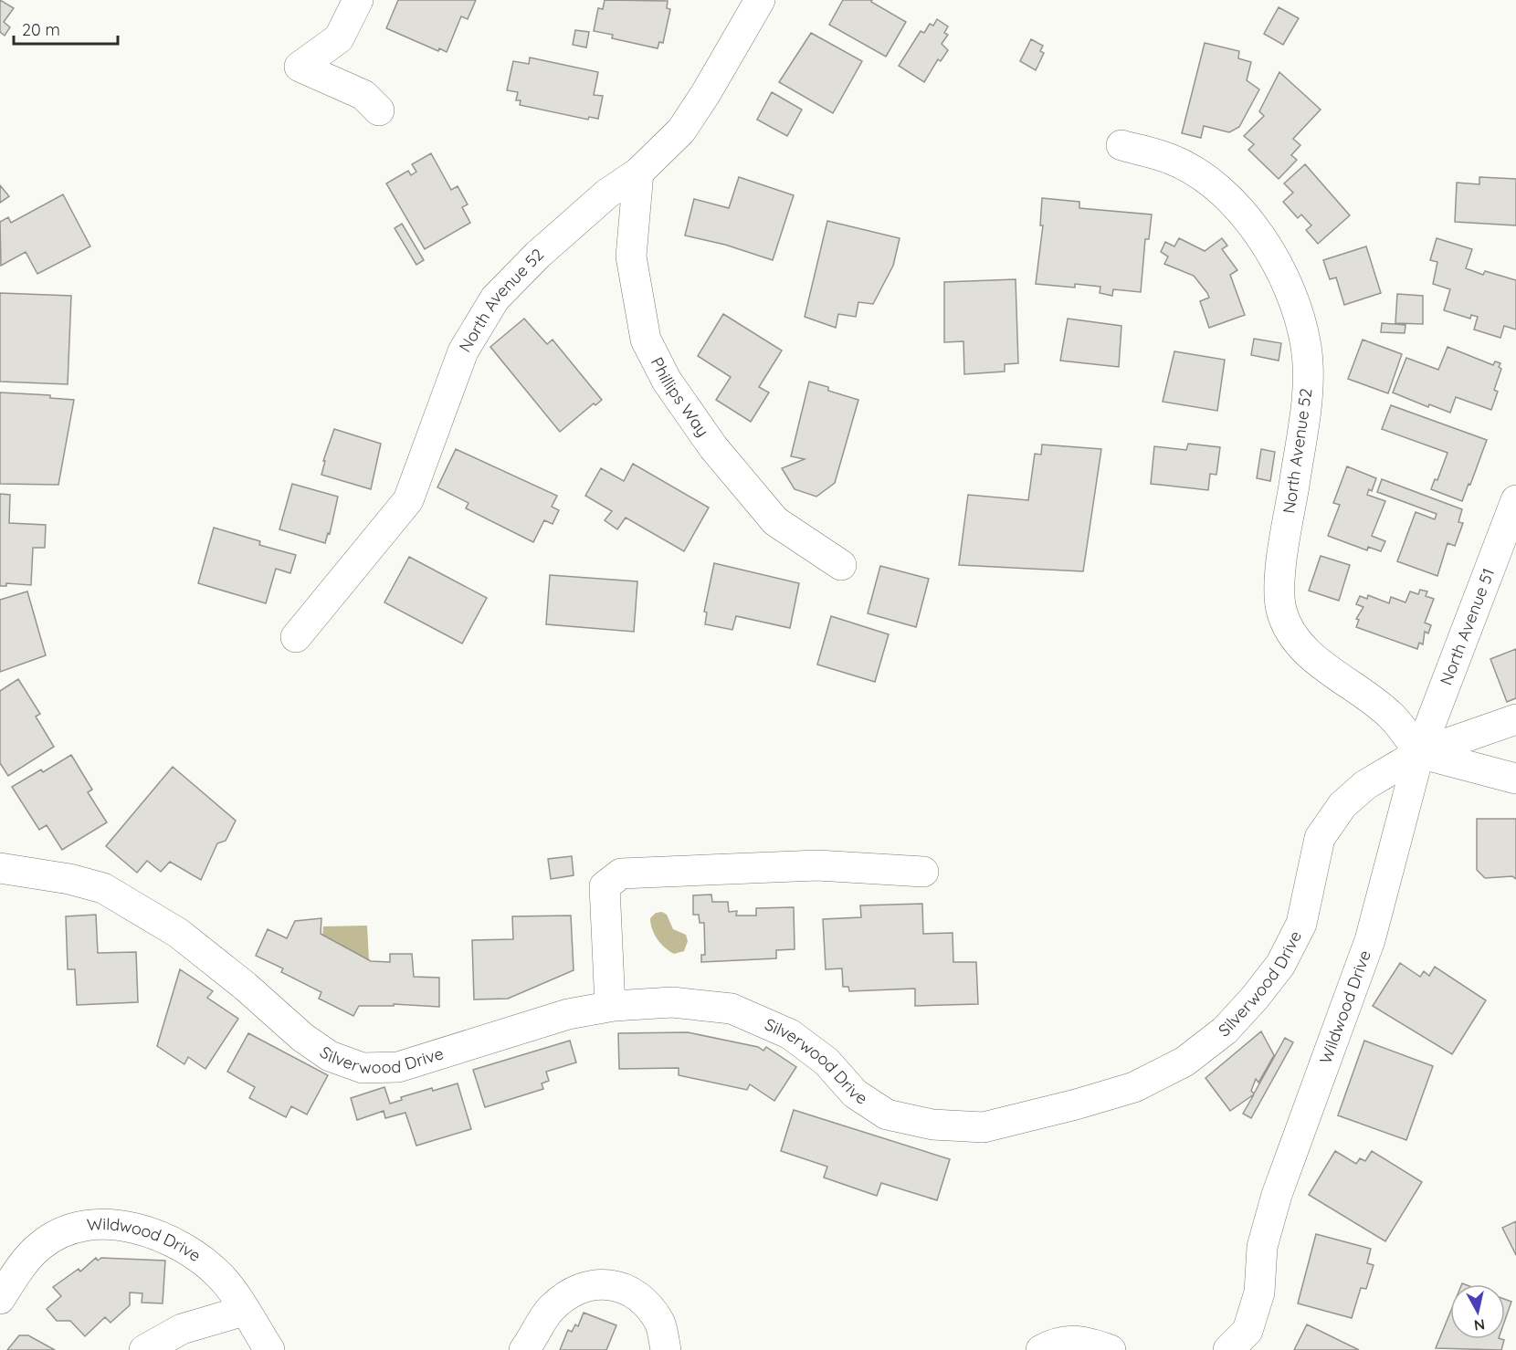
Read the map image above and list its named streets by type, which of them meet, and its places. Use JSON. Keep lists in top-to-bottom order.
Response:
{
  "streets": {
    "street": [
      "North Avenue 52",
      "Phillips Way",
      "North Avenue 51",
      "Silverwood Drive",
      "Wildwood Drive"
    ]
  },
  "crossings": [
    ["North Avenue 52", "Phillips Way"],
    ["North Avenue 52", "North Avenue 51"],
    ["North Avenue 52", "Silverwood Drive"],
    ["North Avenue 52", "Wildwood Drive"],
    ["North Avenue 51", "Silverwood Drive"],
    ["North Avenue 51", "Wildwood Drive"],
    ["Silverwood Drive", "Wildwood Drive"]
  ],
  "scale_bar": "20 m",
  "north": "bottom"
}
